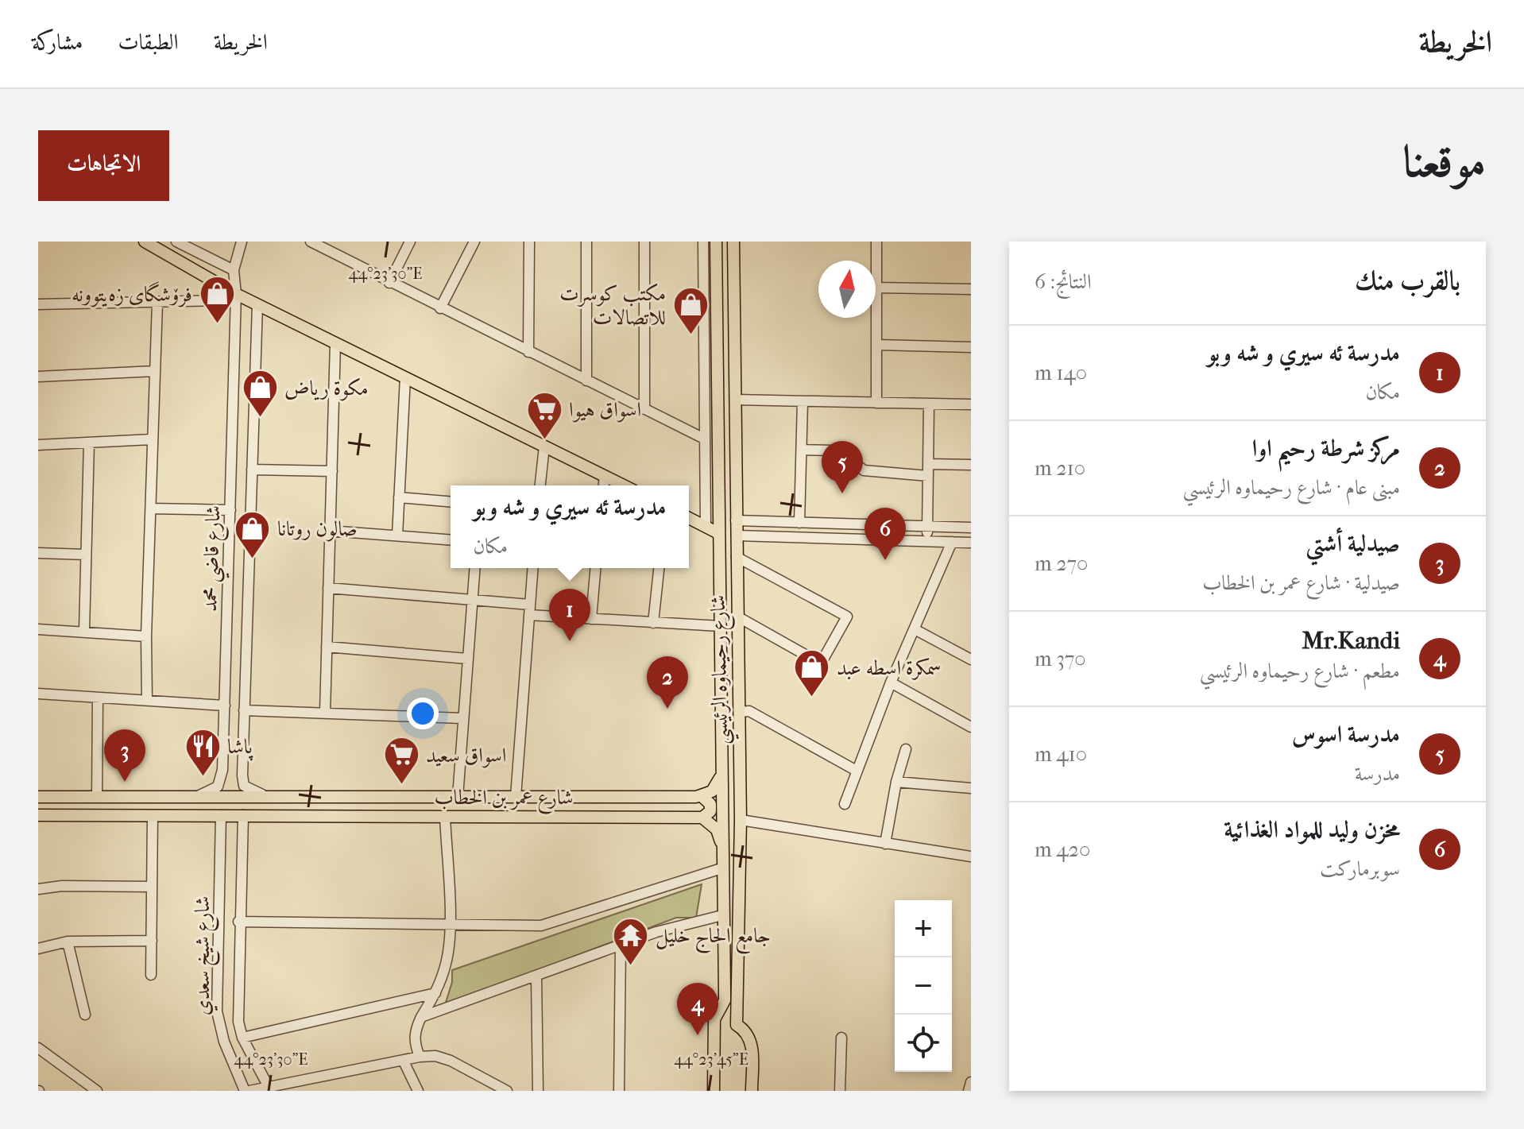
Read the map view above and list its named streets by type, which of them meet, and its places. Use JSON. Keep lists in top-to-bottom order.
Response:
{
  "streets": {
    "main road": ["شارع رحيماوه الرئيسي", "شارع عمر بن الخطاب"],
    "street": ["شارع قاضي محمد", "شارع شيخ سعدي"]
  },
  "crossings": [
    ["شارع قاضي محمد", "شارع عمر بن الخطاب"],
    ["شارع عمر بن الخطاب", "شارع شيخ سعدي"]
  ],
  "places": {
    "shop": [
      "فرۆشگای زەیتوونە",
      "مكتب كوسرت للاتصالات",
      "مكوة رياض",
      "صالون روتانا",
      "سمكرة اسطه عبد"
    ],
    "supermarket": ["اسواق هيوا", "اسواق سعيد"],
    "restaurant": ["پاشا"],
    "temple": ["جامع الحاج خليل"]
  },
  "north": "top",
  "page": {
    "header": "الخريطة",
    "nav": ["الخريطة", "الطبقات", "مشاركة"],
    "title": "موقعنا",
    "buttons": "الاتجاهات",
    "heading": ["بالقرب منك", "النتائج: 6"],
    "list": [
      {
        "mark": "1",
        "name": "مدرسة ئه سيري و شه وبو",
        "note": "مكان",
        "value": "140 m"
      },
      {
        "mark": "2",
        "name": "مركز شرطة رحيم اوا",
        "note": "مبنى عام · شارع رحيماوه الرئيسي",
        "value": "210 m"
      },
      {
        "mark": "3",
        "name": "صيدلية أشتي",
        "note": "صيدلية · شارع عمر بن الخطاب",
        "value": "270 m"
      },
      {
        "mark": "4",
        "name": "Mr.Kandi",
        "note": "مطعم · شارع رحيماوه الرئيسي",
        "value": "370 m"
      },
      {
        "mark": "5",
        "name": "مدرسة اسوس",
        "note": "مدرسة",
        "value": "410 m"
      },
      {
        "mark": "6",
        "name": "مخزن وليد للمواد الغذائية",
        "note": "سوبرماركت",
        "value": "420 m"
      }
    ],
    "pins": [
      "5",
      "6",
      "1",
      "2",
      "3",
      "4"
    ],
    "popup": ["مدرسة ئه سيري و شه وبو", "مكان"],
    "map_buttons": ["+", "−"]
  },
  "coordinates": ["44°23'30\"E", "44°23'45\"E"]
}
